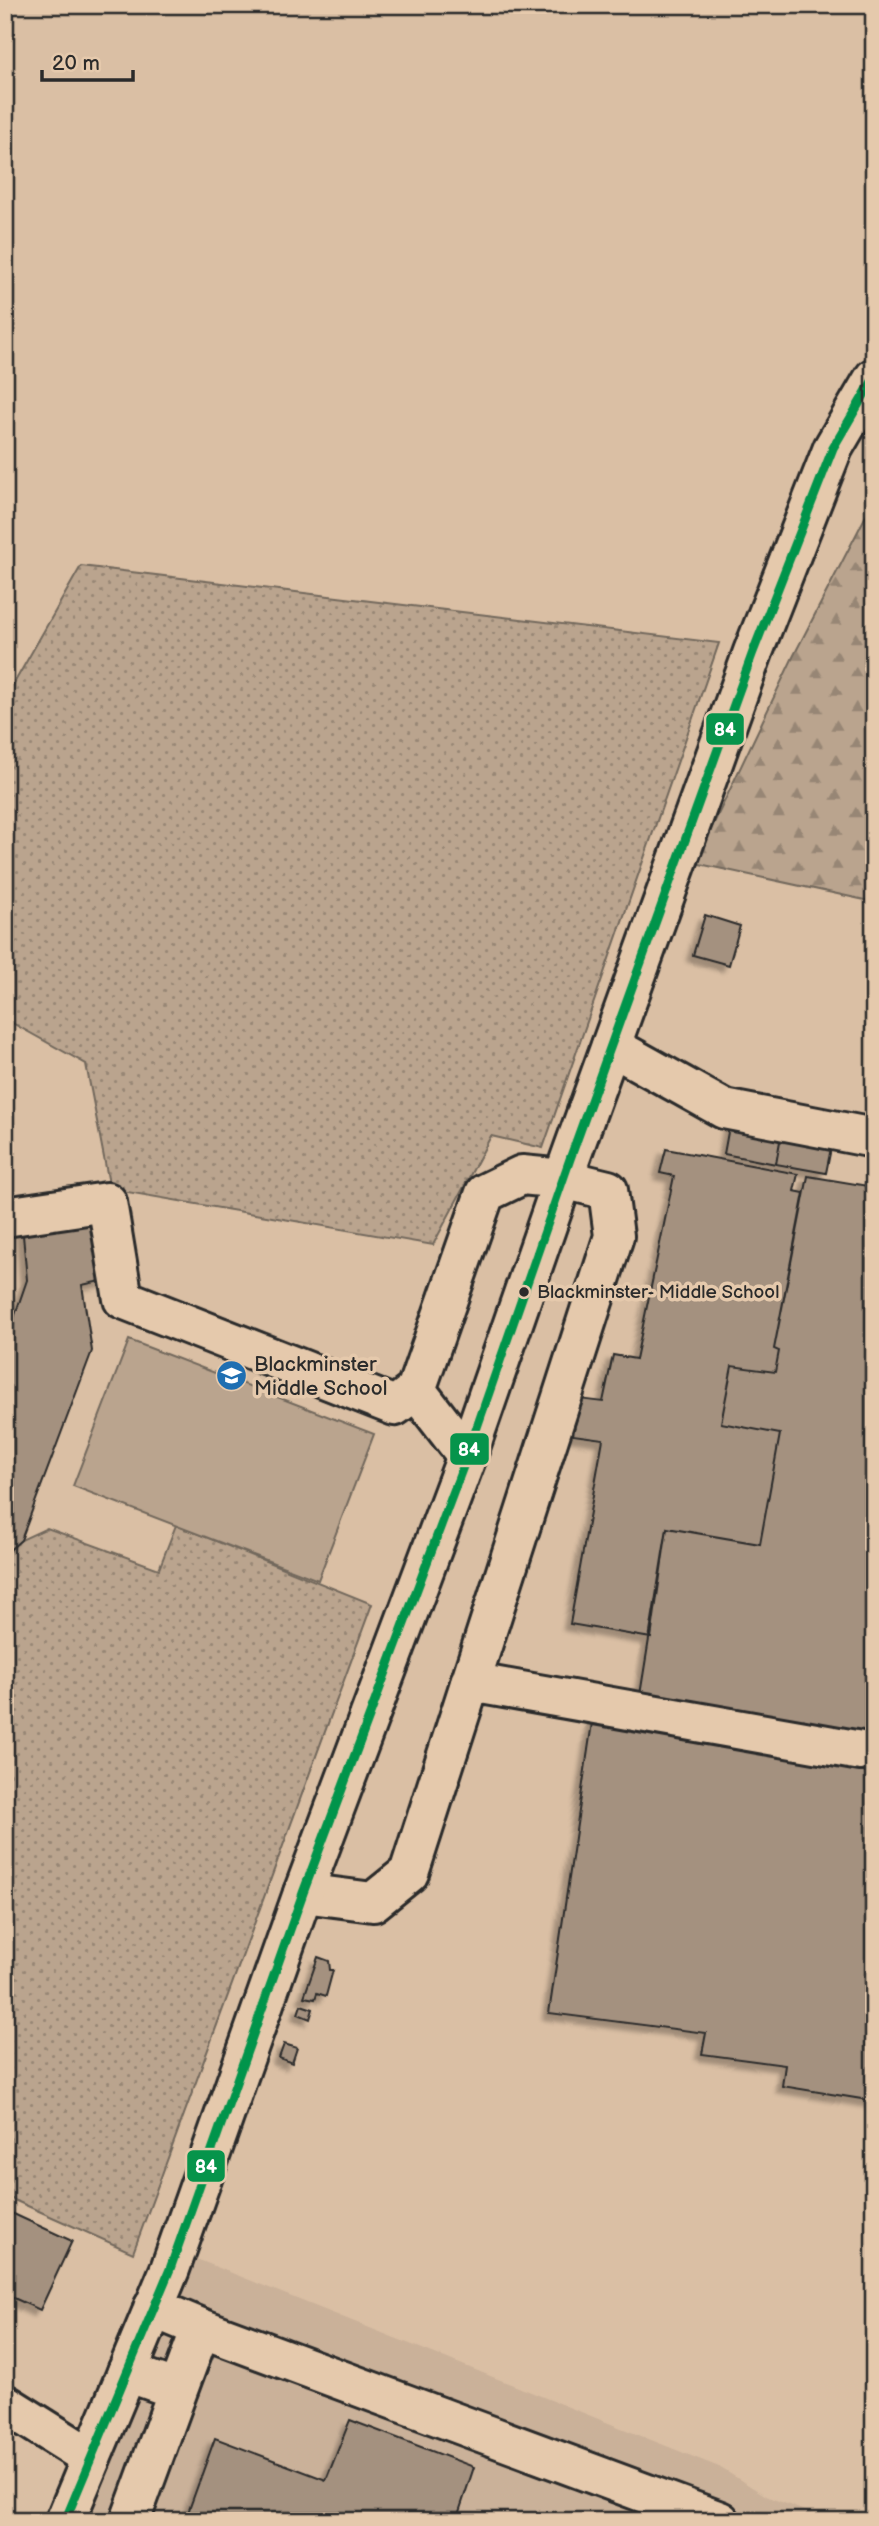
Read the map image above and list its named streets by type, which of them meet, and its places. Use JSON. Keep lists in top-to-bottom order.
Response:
{
  "places": {
    "other": ["Blackminster- Middle School"],
    "school or university": ["Blackminster Middle School"]
  },
  "lines": ["transit line 84"],
  "scale_bar": "20 m"
}
